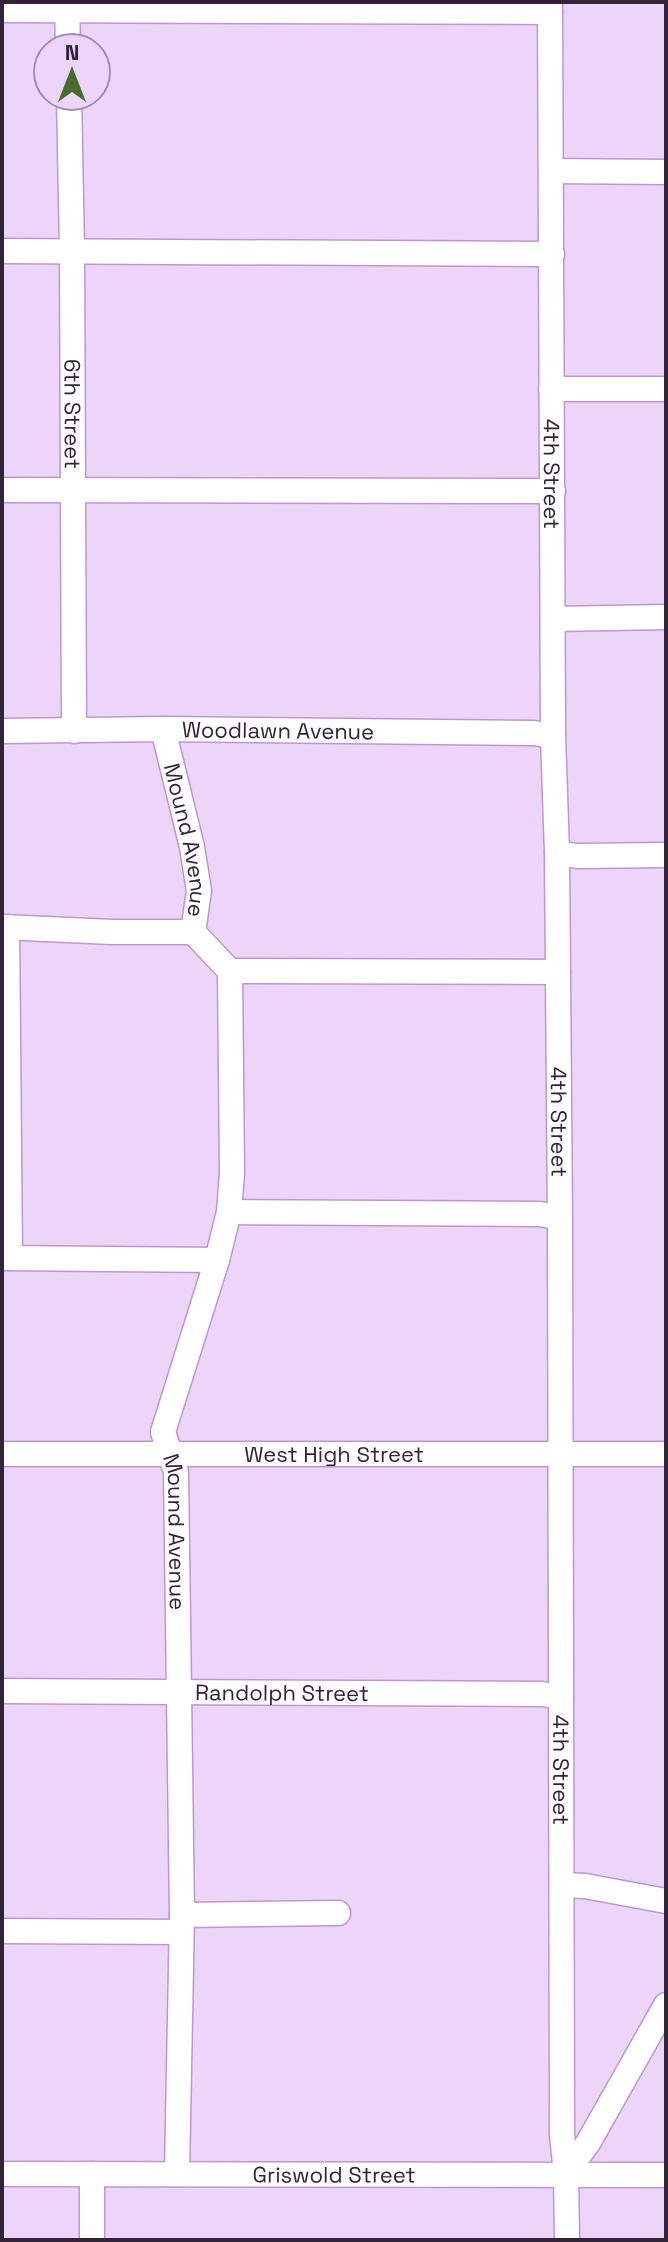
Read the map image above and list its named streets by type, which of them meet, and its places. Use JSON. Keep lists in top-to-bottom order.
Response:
{
  "streets": {
    "street": [
      "6th Street",
      "4th Street",
      "Woodlawn Avenue",
      "Mound Avenue",
      "West High Street",
      "Randolph Street",
      "Griswold Street"
    ]
  },
  "crossings": [
    ["6th Street", "Woodlawn Avenue"],
    ["4th Street", "Woodlawn Avenue"],
    ["4th Street", "West High Street"],
    ["4th Street", "Randolph Street"],
    ["4th Street", "Griswold Street"],
    ["Woodlawn Avenue", "Mound Avenue"],
    ["Mound Avenue", "West High Street"],
    ["Mound Avenue", "Randolph Street"],
    ["Mound Avenue", "Griswold Street"]
  ],
  "north": "top"
}
